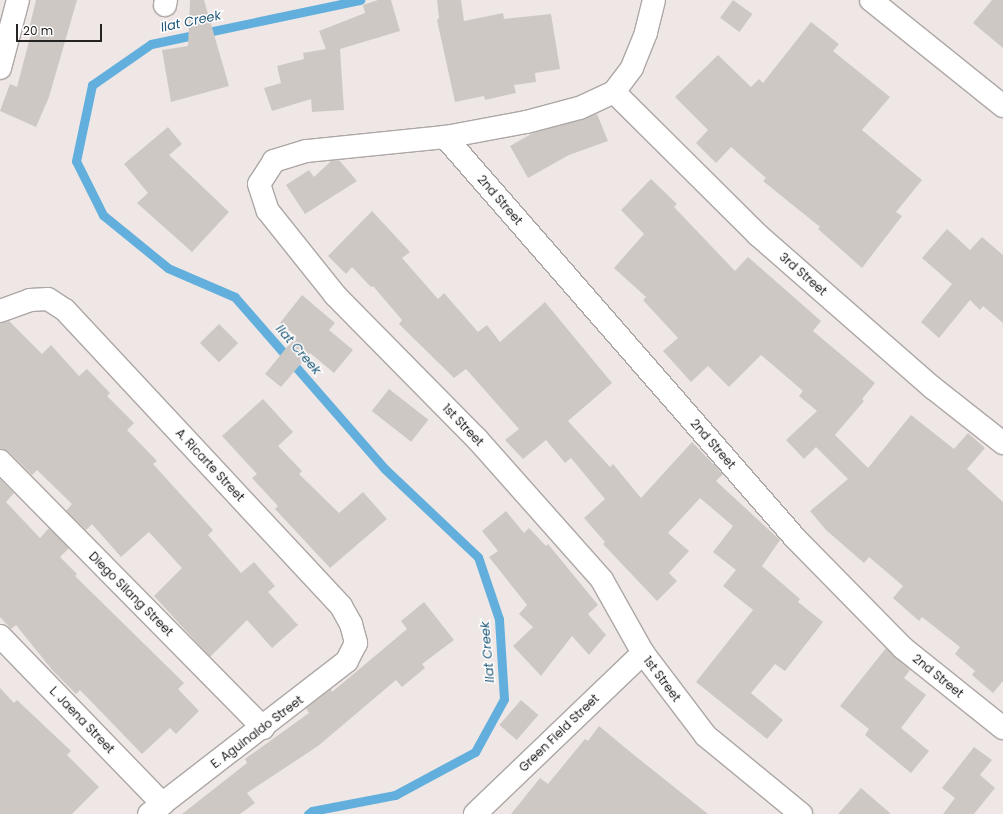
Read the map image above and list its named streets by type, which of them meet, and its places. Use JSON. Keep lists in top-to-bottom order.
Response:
{
  "streets": {
    "street": [
      "2nd Street",
      "3rd Street",
      "1st Street",
      "A. Ricarte Street",
      "Diego Silang Street",
      "L. Jaena Street",
      "E. Aguinaldo Street",
      "Green Field Street"
    ]
  },
  "crossings": [
    ["2nd Street", "1st Street"],
    ["1st Street", "Green Field Street"],
    ["A. Ricarte Street", "E. Aguinaldo Street"],
    ["Diego Silang Street", "E. Aguinaldo Street"],
    ["L. Jaena Street", "E. Aguinaldo Street"]
  ],
  "water": ["Ilat Creek"],
  "scale_bar": "20 m"
}
